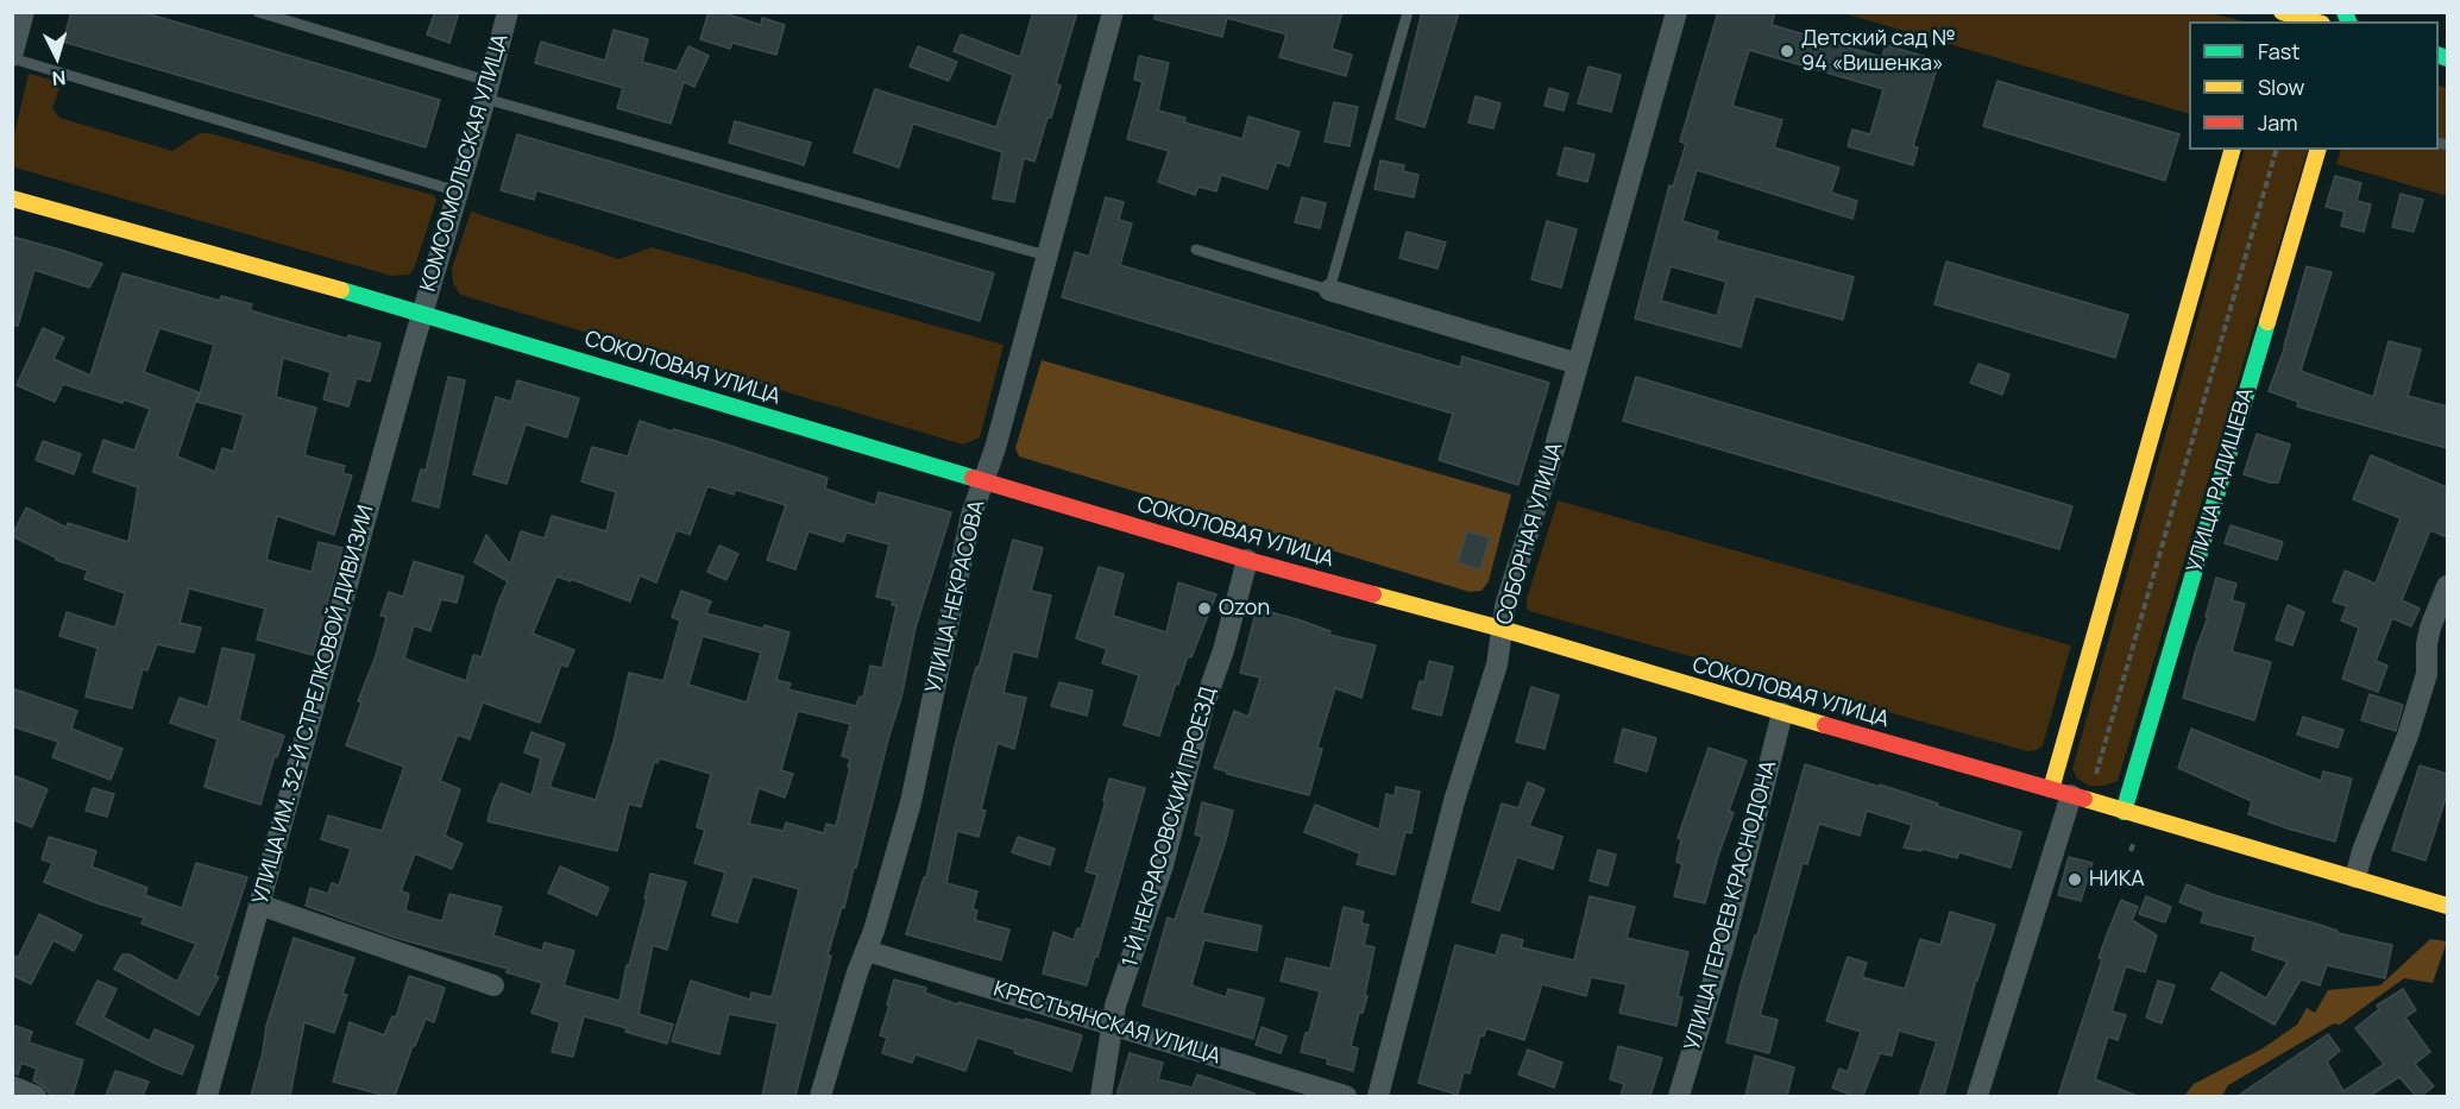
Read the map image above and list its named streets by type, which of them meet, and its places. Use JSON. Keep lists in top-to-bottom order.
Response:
{
  "streets": {
    "main road": ["СОКОЛОВАЯ УЛИЦА", "УЛИЦА РАДИЩЕВА"],
    "street": [
      "КОМСОМОЛЬСКАЯ УЛИЦА",
      "СОБОРНАЯ УЛИЦА",
      "УЛИЦА НЕКРАСОВА",
      "УЛИЦА ИМ. 32-Й СТРЕЛКОВОЙ ДИВИЗИИ",
      "1-Й НЕКРАСОВСКИЙ ПРОЕЗД",
      "УЛИЦА ГЕРОЕВ КРАСНОДОНА",
      "КРЕСТЬЯНСКАЯ УЛИЦА"
    ]
  },
  "crossings": [
    ["КОМСОМОЛЬСКАЯ УЛИЦА", "СОКОЛОВАЯ УЛИЦА"],
    ["КОМСОМОЛЬСКАЯ УЛИЦА", "УЛИЦА ИМ. 32-Й СТРЕЛКОВОЙ ДИВИЗИИ"],
    ["СОКОЛОВАЯ УЛИЦА", "УЛИЦА РАДИЩЕВА"],
    ["СОКОЛОВАЯ УЛИЦА", "СОБОРНАЯ УЛИЦА"],
    ["СОКОЛОВАЯ УЛИЦА", "УЛИЦА НЕКРАСОВА"],
    ["СОКОЛОВАЯ УЛИЦА", "УЛИЦА ИМ. 32-Й СТРЕЛКОВОЙ ДИВИЗИИ"],
    ["СОКОЛОВАЯ УЛИЦА", "1-Й НЕКРАСОВСКИЙ ПРОЕЗД"],
    ["СОКОЛОВАЯ УЛИЦА", "УЛИЦА ГЕРОЕВ КРАСНОДОНА"],
    ["УЛИЦА НЕКРАСОВА", "КРЕСТЬЯНСКАЯ УЛИЦА"],
    ["1-Й НЕКРАСОВСКИЙ ПРОЕЗД", "КРЕСТЬЯНСКАЯ УЛИЦА"]
  ],
  "places": ["Детский сад № 94 «Вишенка»", "Ozon", "НИКА"],
  "legend": ["Fast", "Slow", "Jam"],
  "north": "bottom"
}
